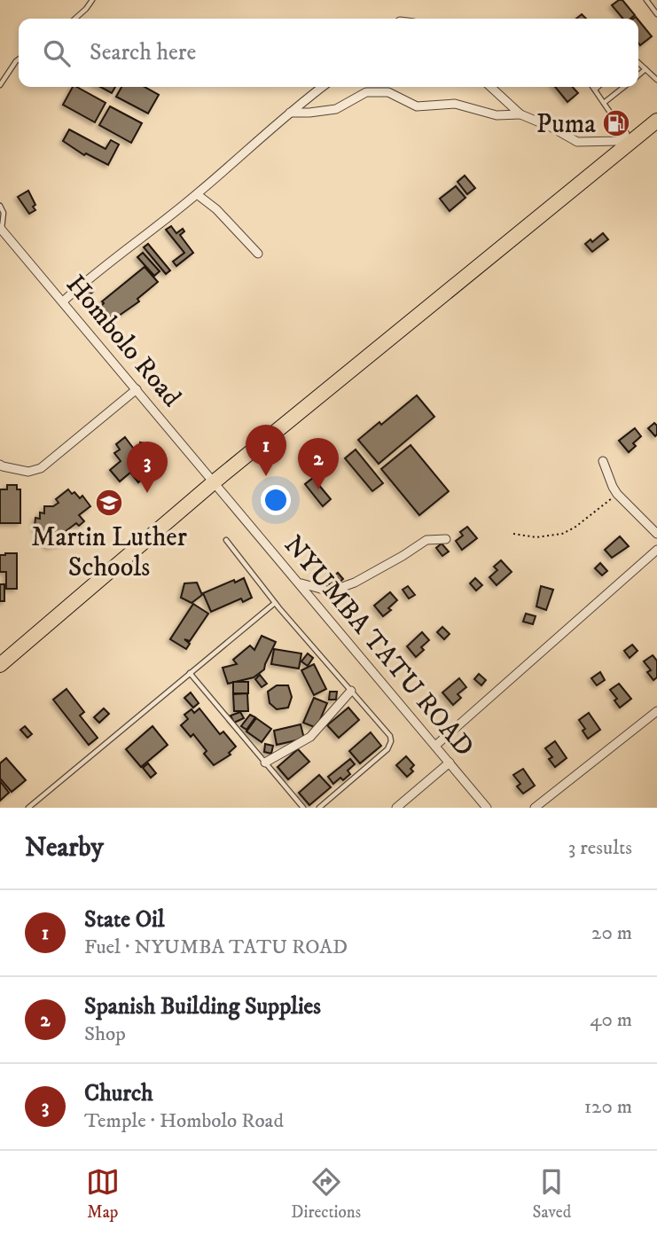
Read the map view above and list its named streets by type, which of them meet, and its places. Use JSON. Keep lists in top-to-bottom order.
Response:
{
  "streets": {
    "street": ["Hombolo Road", "NYUMBA TATU ROAD"]
  },
  "crossings": [
    ["Hombolo Road", "NYUMBA TATU ROAD"]
  ],
  "places": {
    "fuel station": ["Puma"],
    "school or university": ["Martin Luther Schools"]
  },
  "page": {
    "search": "Search here",
    "pins": ["1", "2", "3"],
    "heading": ["Nearby", "3 results"],
    "list": [
      {
        "mark": "1",
        "name": "State Oil",
        "note": "Fuel · NYUMBA TATU ROAD",
        "value": "20 m"
      },
      {
        "mark": "2",
        "name": "Spanish Building Supplies",
        "note": "Shop",
        "value": "40 m"
      },
      {
        "mark": "3",
        "name": "Church",
        "note": "Temple · Hombolo Road",
        "value": "120 m"
      }
    ],
    "nav": ["Map", "Directions", "Saved"]
  }
}
